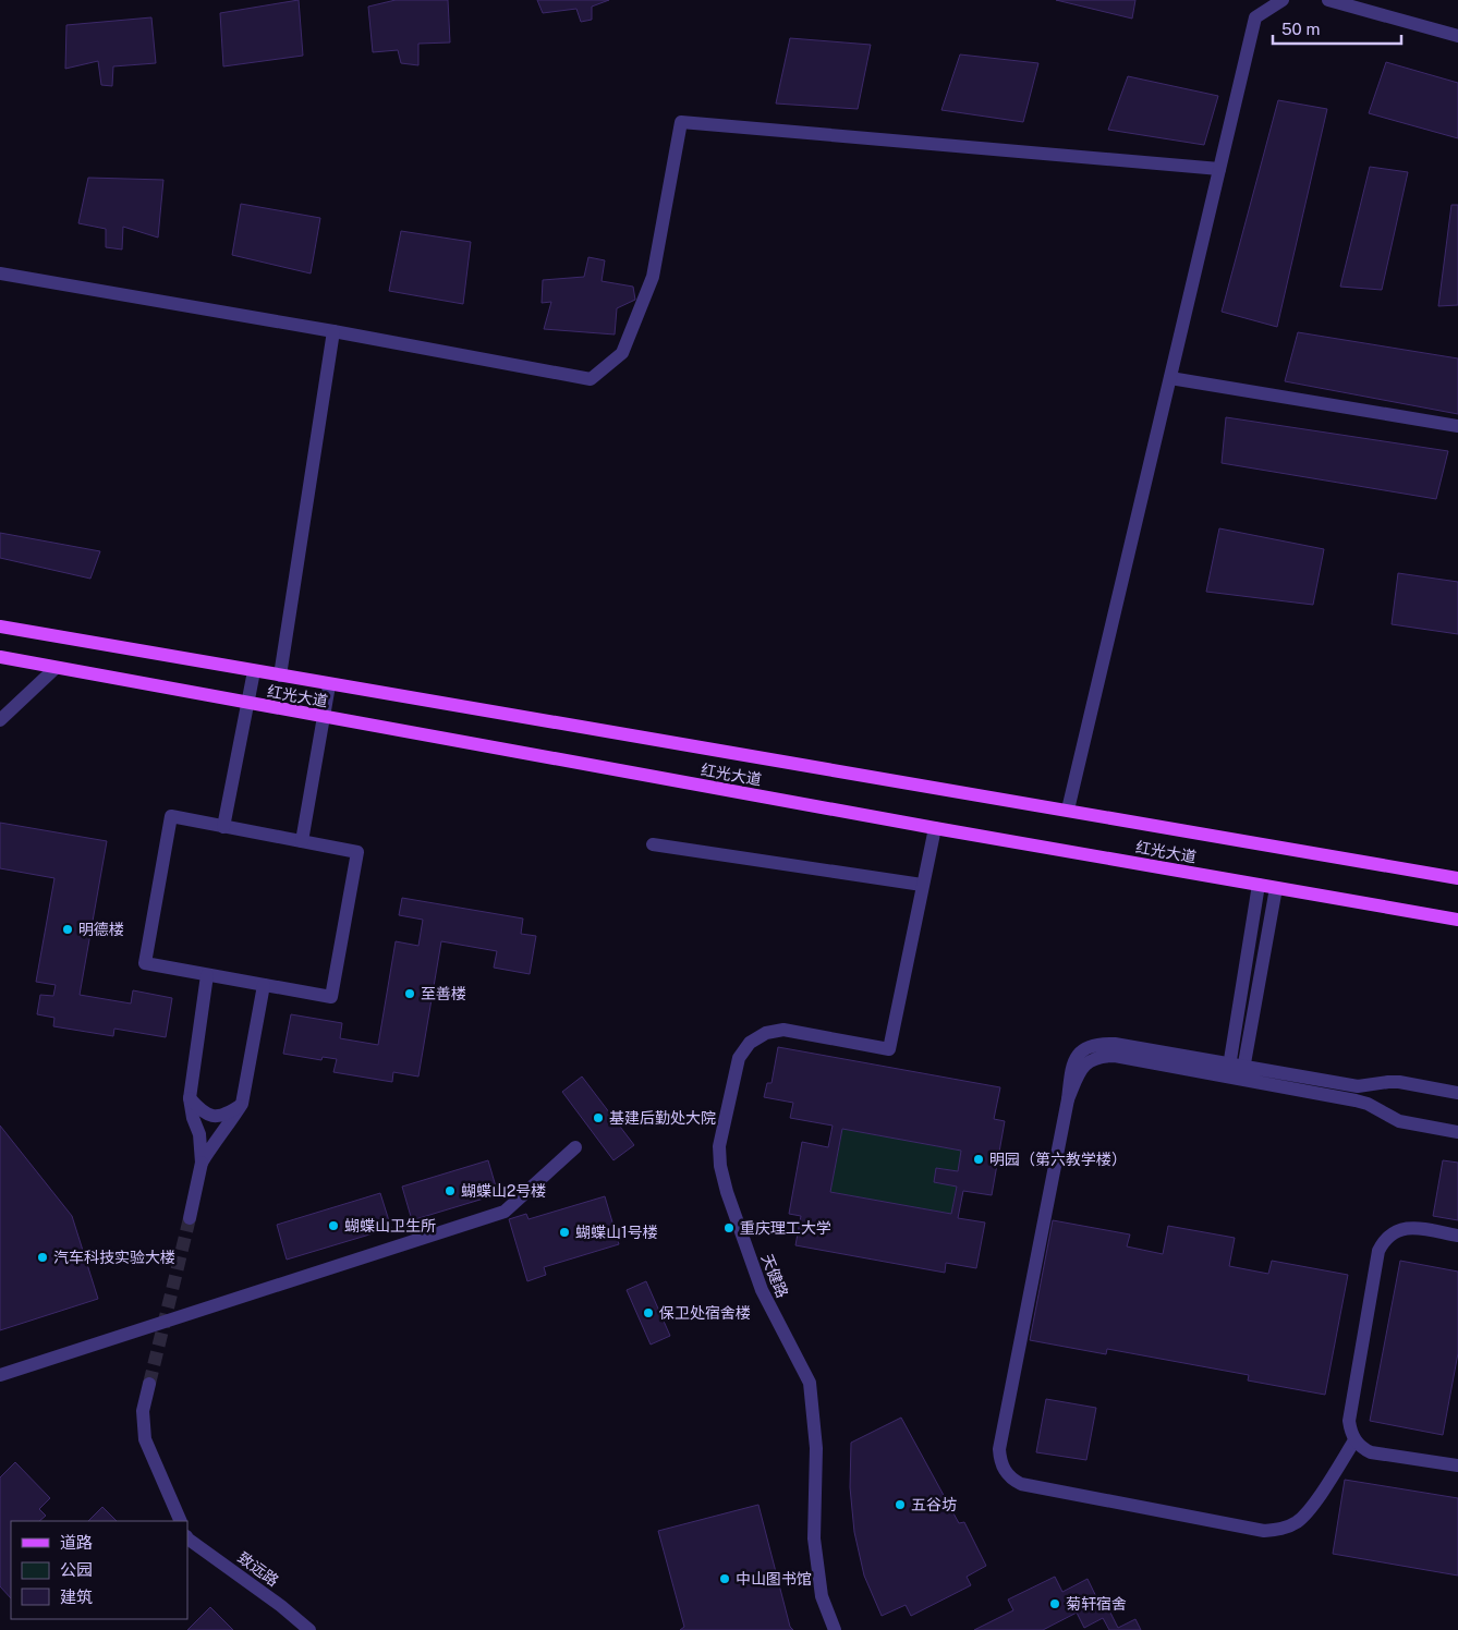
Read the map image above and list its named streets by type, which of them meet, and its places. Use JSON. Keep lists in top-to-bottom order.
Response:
{
  "streets": {
    "main road": ["红光大道"],
    "street": ["天健路", "致远路"]
  },
  "places": [
    "明德楼",
    "至善楼",
    "基建后勤处大院",
    "明园（第六教学楼）",
    "蝴蝶山2号楼",
    "蝴蝶山卫生所",
    "重庆理工大学",
    "蝴蝶山1号楼",
    "汽车科技实验大楼",
    "保卫处宿舍楼",
    "五谷坊",
    "中山图书馆",
    "菊轩宿舍"
  ],
  "legend": ["道路", "公园", "建筑"],
  "scale_bar": "50 m"
}
